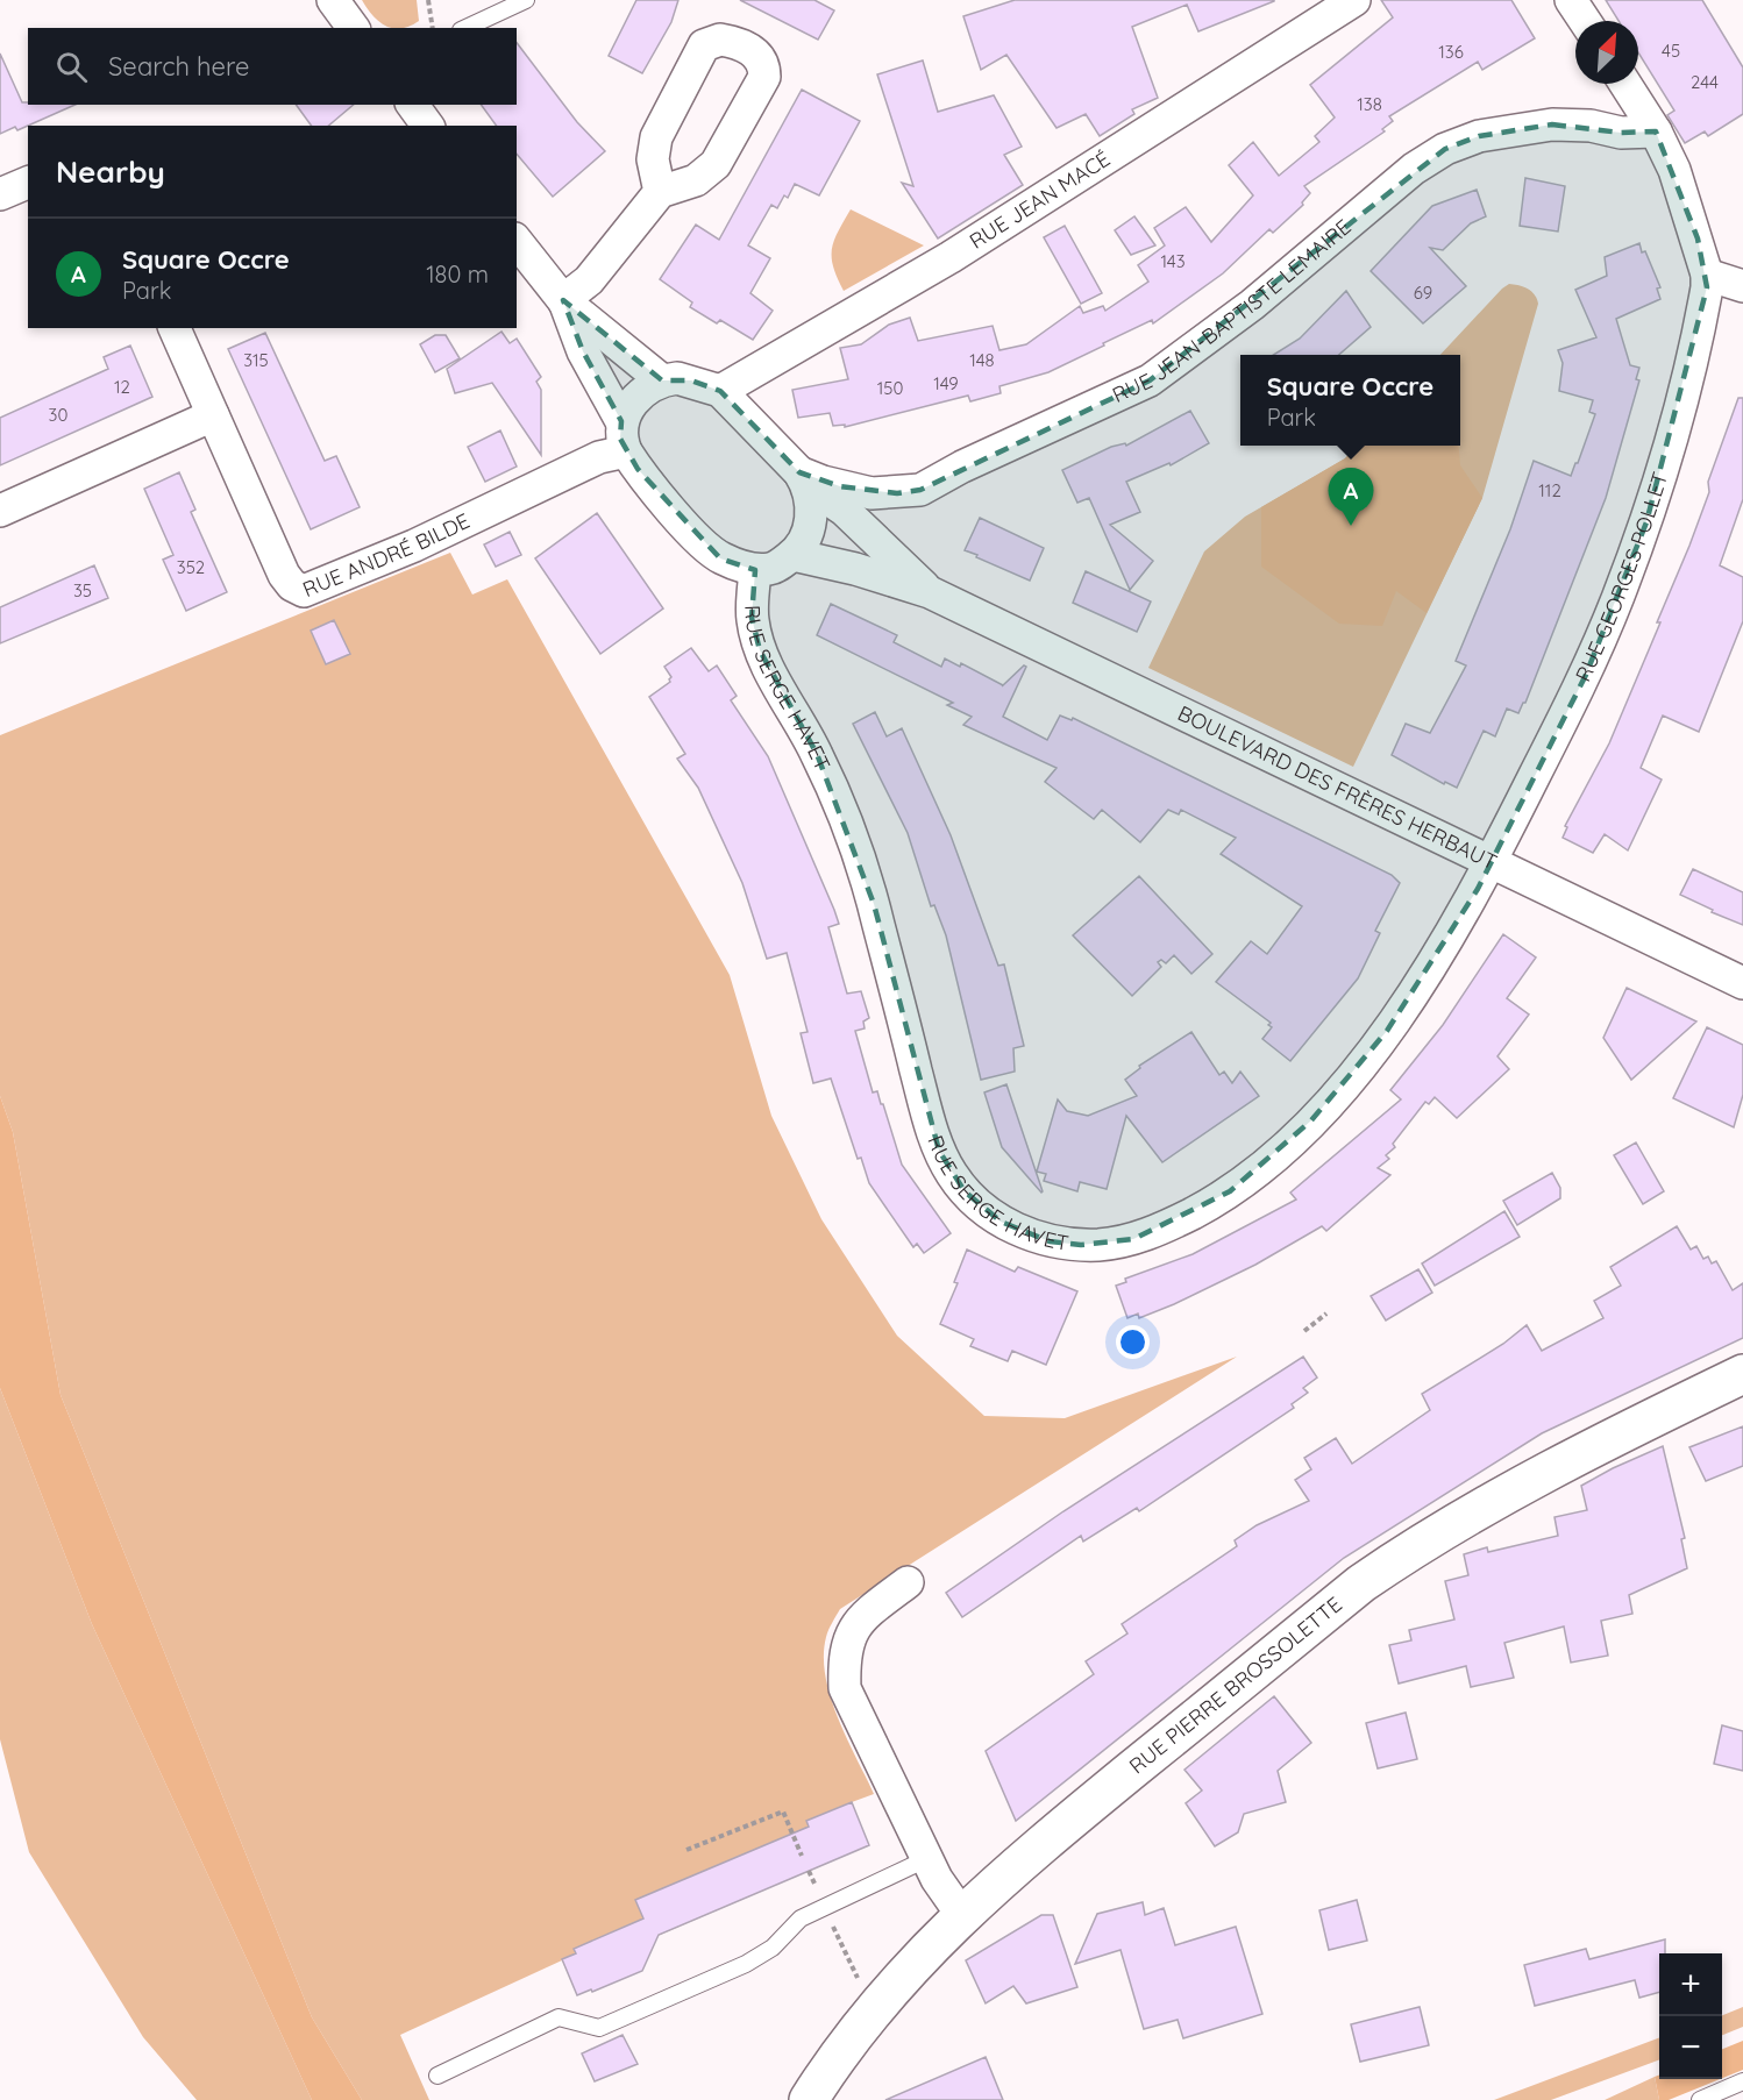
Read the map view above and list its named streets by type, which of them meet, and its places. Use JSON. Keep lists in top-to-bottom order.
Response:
{
  "streets": {
    "main road": ["RUE PIERRE BROSSOLETTE"],
    "street": [
      "RUE JEAN MACÉ",
      "RUE JEAN-BAPTISTE LEMAIRE",
      "RUE ANDRÉ BILDE",
      "RUE GEORGES POLLET",
      "RUE SERGE HAVET",
      "BOULEVARD DES FRÈRES HERBAUT"
    ]
  },
  "crossings": [
    ["RUE JEAN MACÉ", "BOULEVARD DES FRÈRES HERBAUT"],
    ["RUE JEAN-BAPTISTE LEMAIRE", "BOULEVARD DES FRÈRES HERBAUT"],
    ["RUE GEORGES POLLET", "RUE SERGE HAVET"],
    ["RUE GEORGES POLLET", "BOULEVARD DES FRÈRES HERBAUT"],
    ["RUE SERGE HAVET", "BOULEVARD DES FRÈRES HERBAUT"]
  ],
  "house_numbers": [
    "45",
    "136",
    "244",
    "138",
    "143",
    "69",
    "315",
    "148",
    "149",
    "12",
    "150",
    "30",
    "112",
    "352",
    "35"
  ],
  "north": "top right",
  "page": {
    "search": "Search here",
    "heading": "Nearby",
    "list": [
      {
        "mark": "A",
        "name": "Square Occre",
        "note": "Park",
        "value": "180 m"
      }
    ],
    "popup": ["Square Occre", "Park"],
    "pins": "A",
    "map_buttons": ["+", "−"]
  }
}
